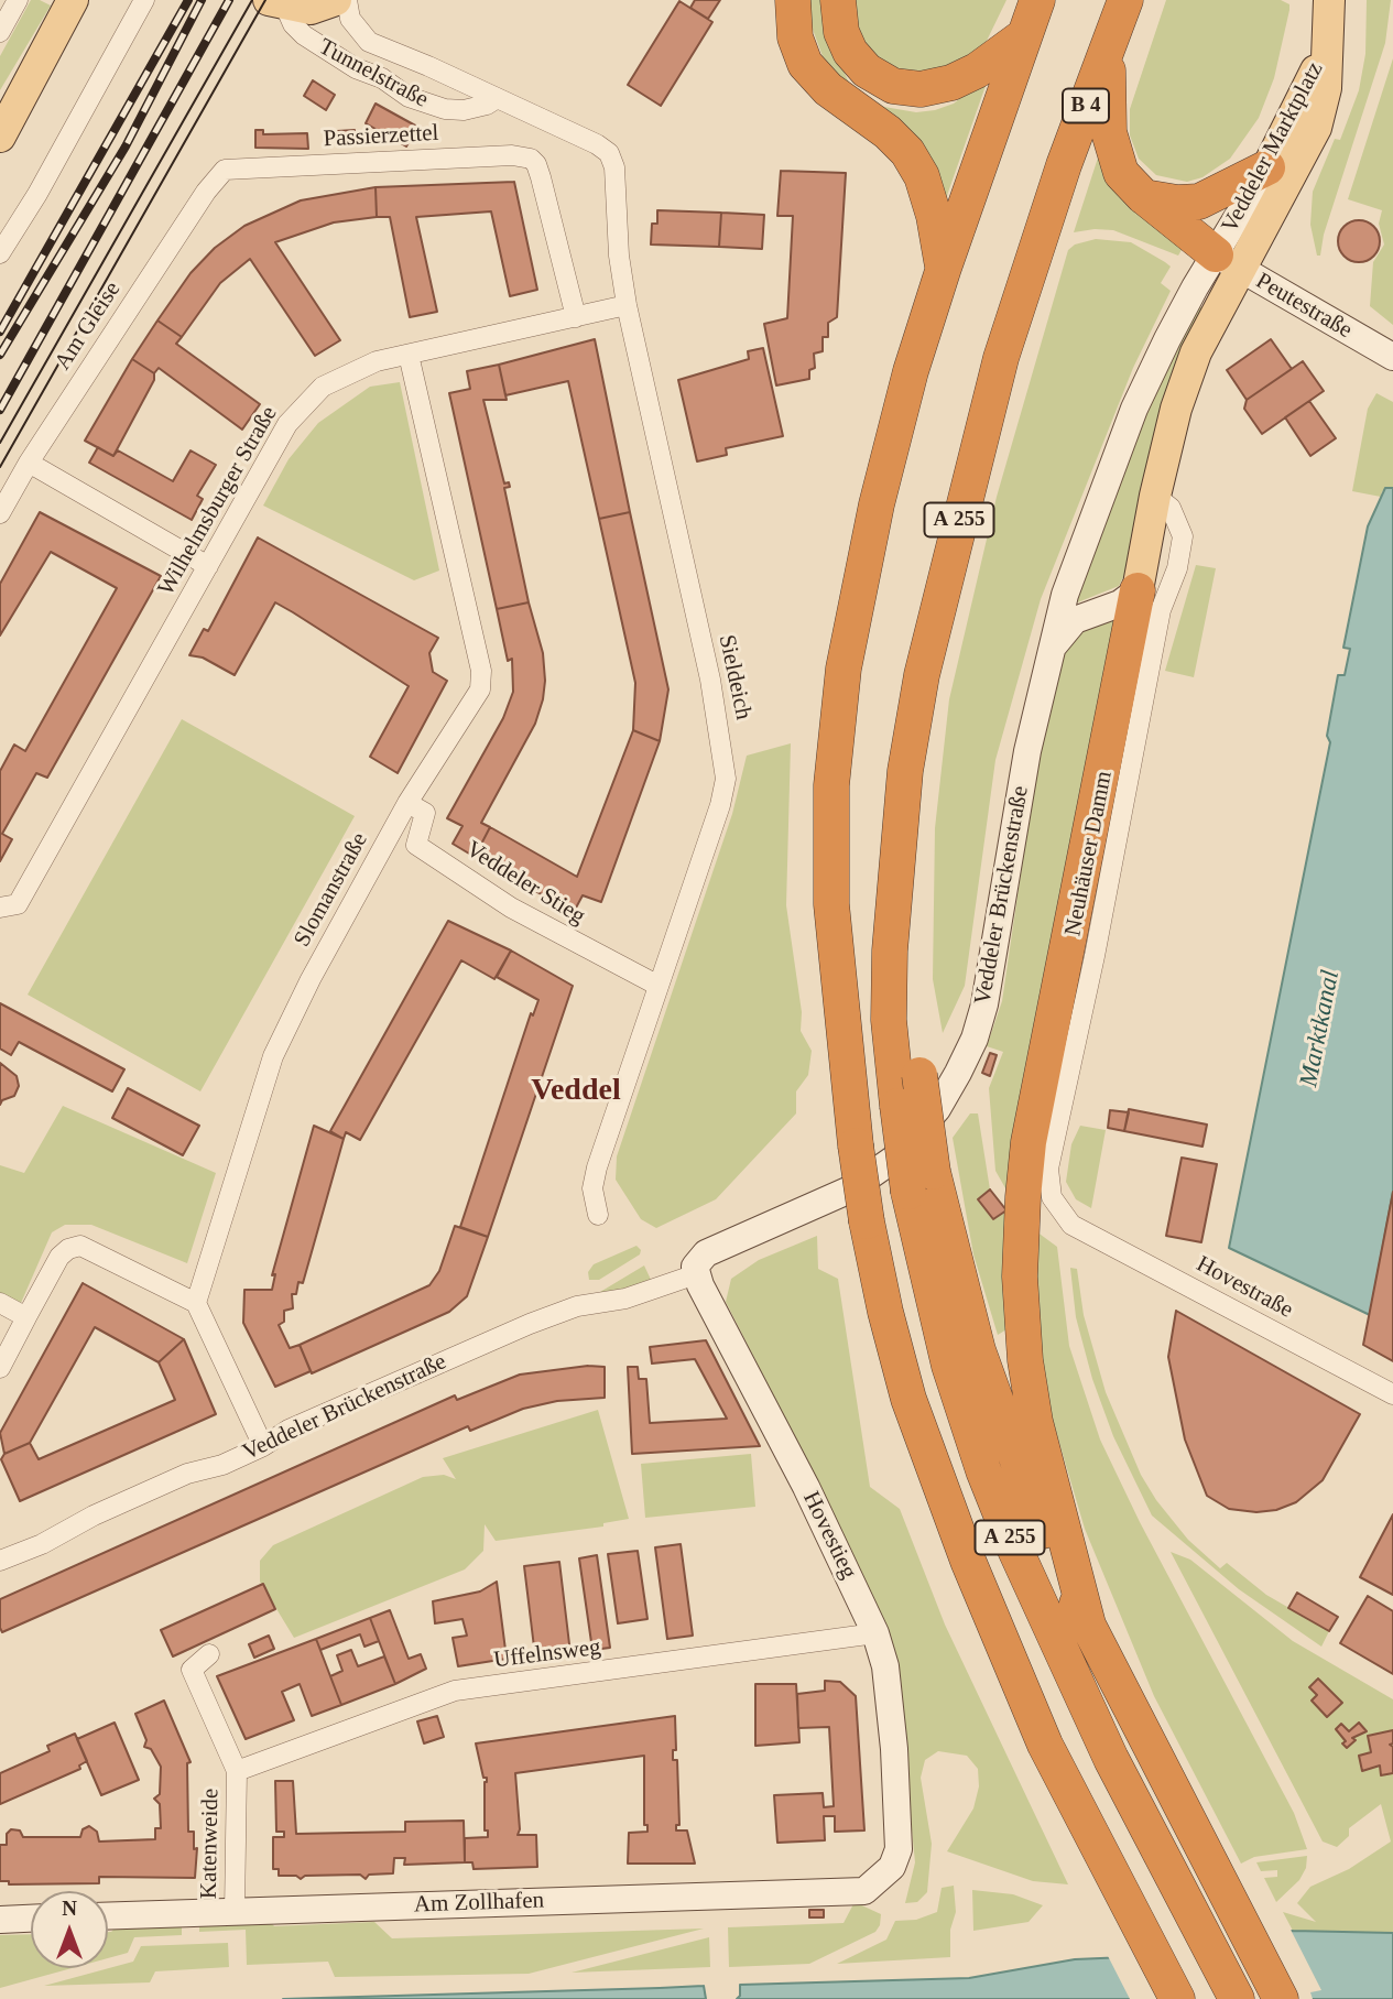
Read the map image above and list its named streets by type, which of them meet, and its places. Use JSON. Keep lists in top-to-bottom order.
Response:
{
  "streets": {
    "highway": ["B 4", "A 255"],
    "main road": ["Veddeler Marktplatz"],
    "street": [
      "Tunnelstraße",
      "Passierzettel",
      "Peutestraße",
      "Am Gleise",
      "Wilhelmsburger Straße",
      "Sieldeich",
      "Neuhäuser Damm",
      "Veddeler Stieg",
      "Slomanstraße",
      "Veddeler Brückenstraße",
      "Hovestraße",
      "Hovestieg",
      "Uffelnsweg",
      "Katenweide",
      "Am Zollhafen"
    ]
  },
  "crossings": [
    ["Tunnelstraße", "Sieldeich"],
    ["B 4", "A 255"],
    ["Passierzettel", "Am Gleise"],
    ["Passierzettel", "Wilhelmsburger Straße"],
    ["Veddeler Marktplatz", "Peutestraße"],
    ["Veddeler Marktplatz", "Veddeler Brückenstraße"],
    ["Peutestraße", "Veddeler Brückenstraße"],
    ["Wilhelmsburger Straße", "Sieldeich"],
    ["Wilhelmsburger Straße", "Slomanstraße"],
    ["Sieldeich", "Veddeler Stieg"],
    ["Neuhäuser Damm", "Hovestraße"],
    ["Veddeler Stieg", "Slomanstraße"],
    ["Veddeler Brückenstraße", "Hovestieg"],
    ["Hovestieg", "Uffelnsweg"],
    ["Hovestieg", "Am Zollhafen"],
    ["Uffelnsweg", "Katenweide"],
    ["Katenweide", "Am Zollhafen"]
  ],
  "districts": ["Veddel"],
  "water": ["Marktkanal"],
  "north": "top"
}
